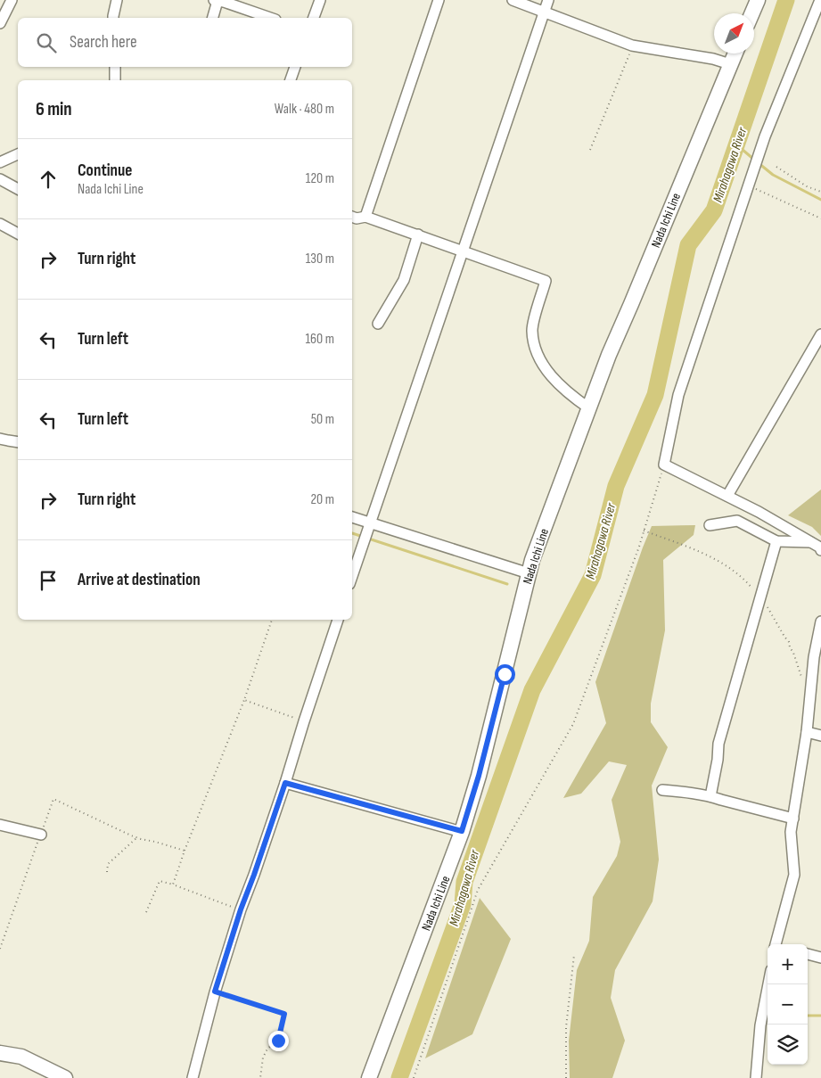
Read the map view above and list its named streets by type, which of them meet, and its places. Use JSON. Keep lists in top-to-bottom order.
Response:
{
  "streets": {
    "main road": ["Nada Ichi Line"]
  },
  "water": ["Mirahagawa River"],
  "north": "top right",
  "page": {
    "search": "Search here",
    "heading": ["6 min", "Walk · 480 m"],
    "list": [
      ["Continue", "Nada Ichi Line", "120 m"],
      ["Turn right", "130 m"],
      ["Turn left", "160 m"],
      ["Turn left", "50 m"],
      ["Turn right", "20 m"],
      "Arrive at destination"
    ],
    "map_buttons": ["+", "−"]
  }
}
